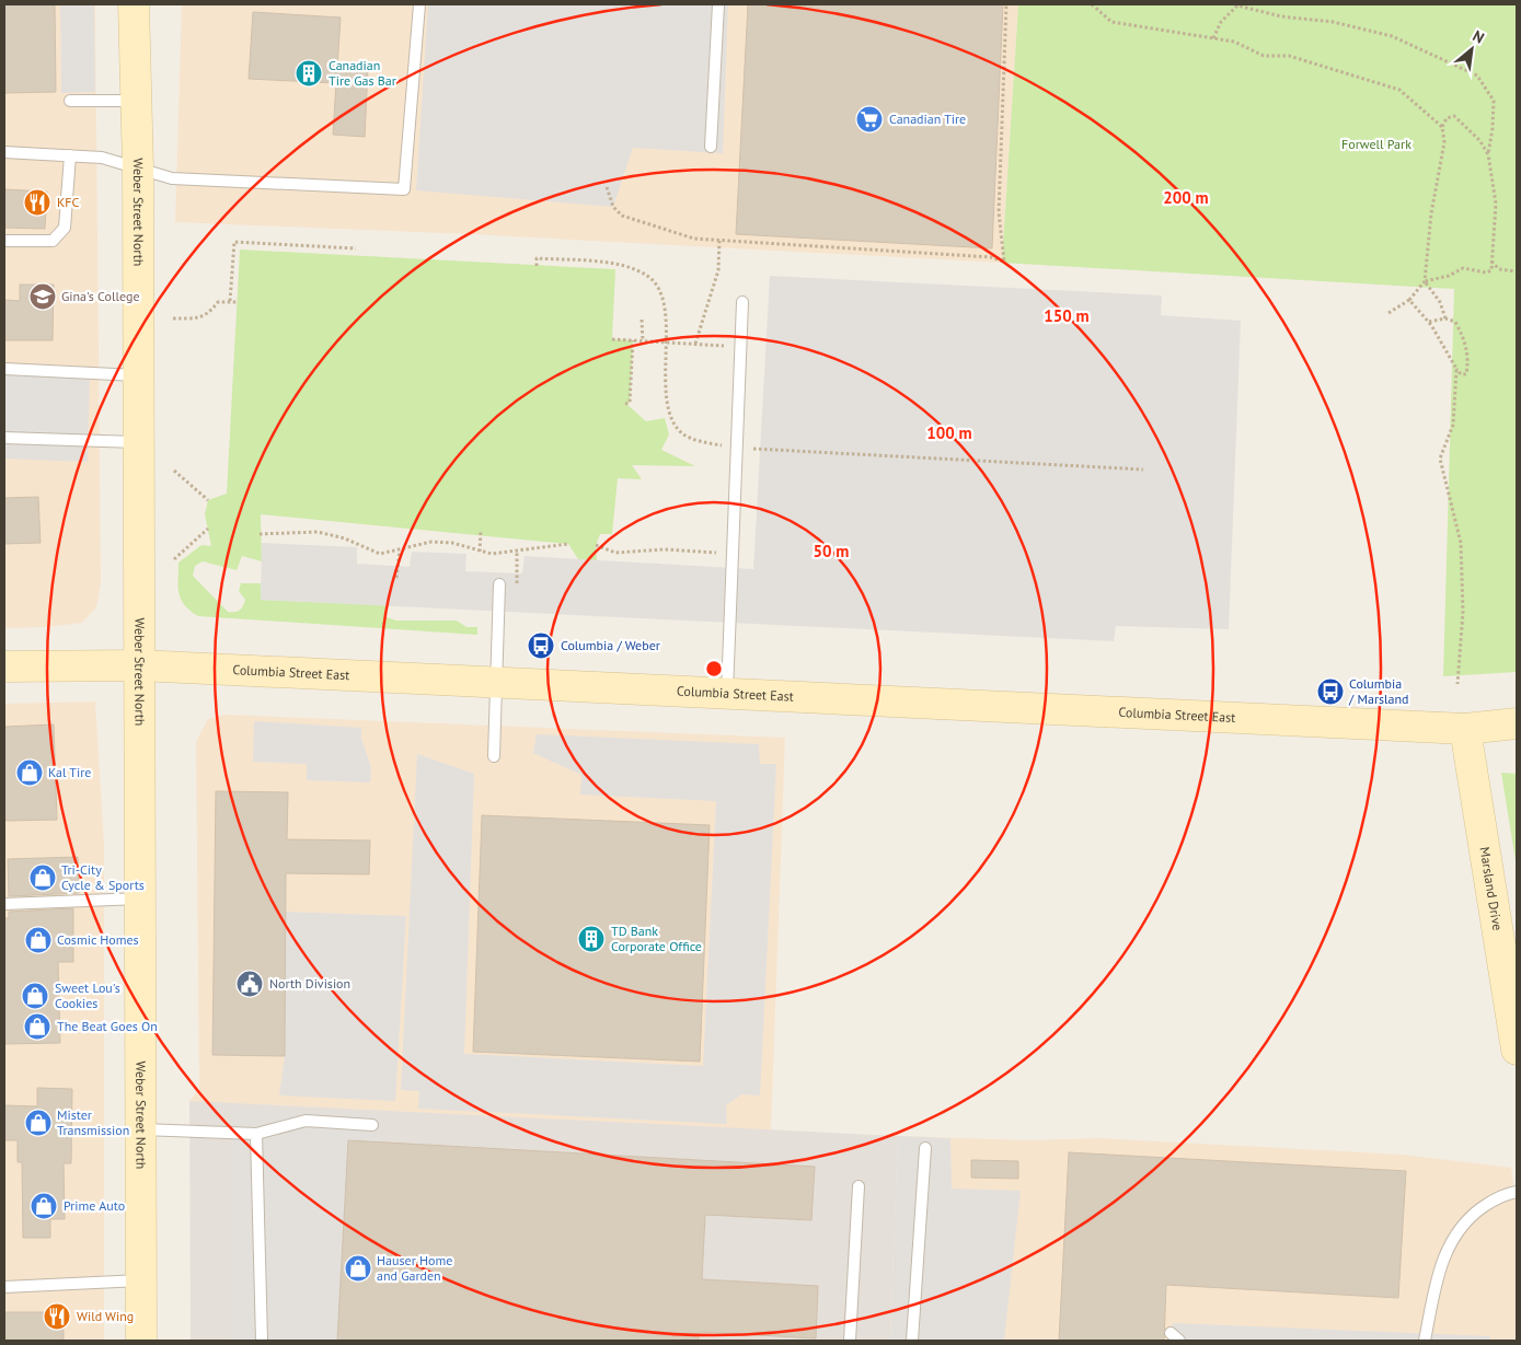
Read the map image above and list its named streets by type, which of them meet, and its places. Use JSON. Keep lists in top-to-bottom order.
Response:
{
  "streets": {
    "main road": ["Weber Street North", "Columbia Street East", "Marsland Drive"]
  },
  "crossings": [
    ["Weber Street North", "Columbia Street East"],
    ["Columbia Street East", "Marsland Drive"]
  ],
  "parks": ["Forwell Park"],
  "places": {
    "building": ["Canadian Tire Gas Bar", "TD Bank Corporate Office"],
    "supermarket": ["Canadian Tire"],
    "restaurant": ["KFC", "Wild Wing"],
    "school or university": ["Gina's College"],
    "bus stop": ["Columbia / Weber", "Columbia / Marsland"],
    "shop": [
      "Kal Tire",
      "Tri-City Cycle & Sports",
      "Cosmic Homes",
      "Sweet Lou's Cookies",
      "The Beat Goes On",
      "Mister Transmission",
      "Prime Auto",
      "Hauser Home and Garden"
    ],
    "public building": ["North Division"]
  },
  "north": "top right",
  "rings": [
    "200 m",
    "150 m",
    "100 m",
    "50 m"
  ]
}
